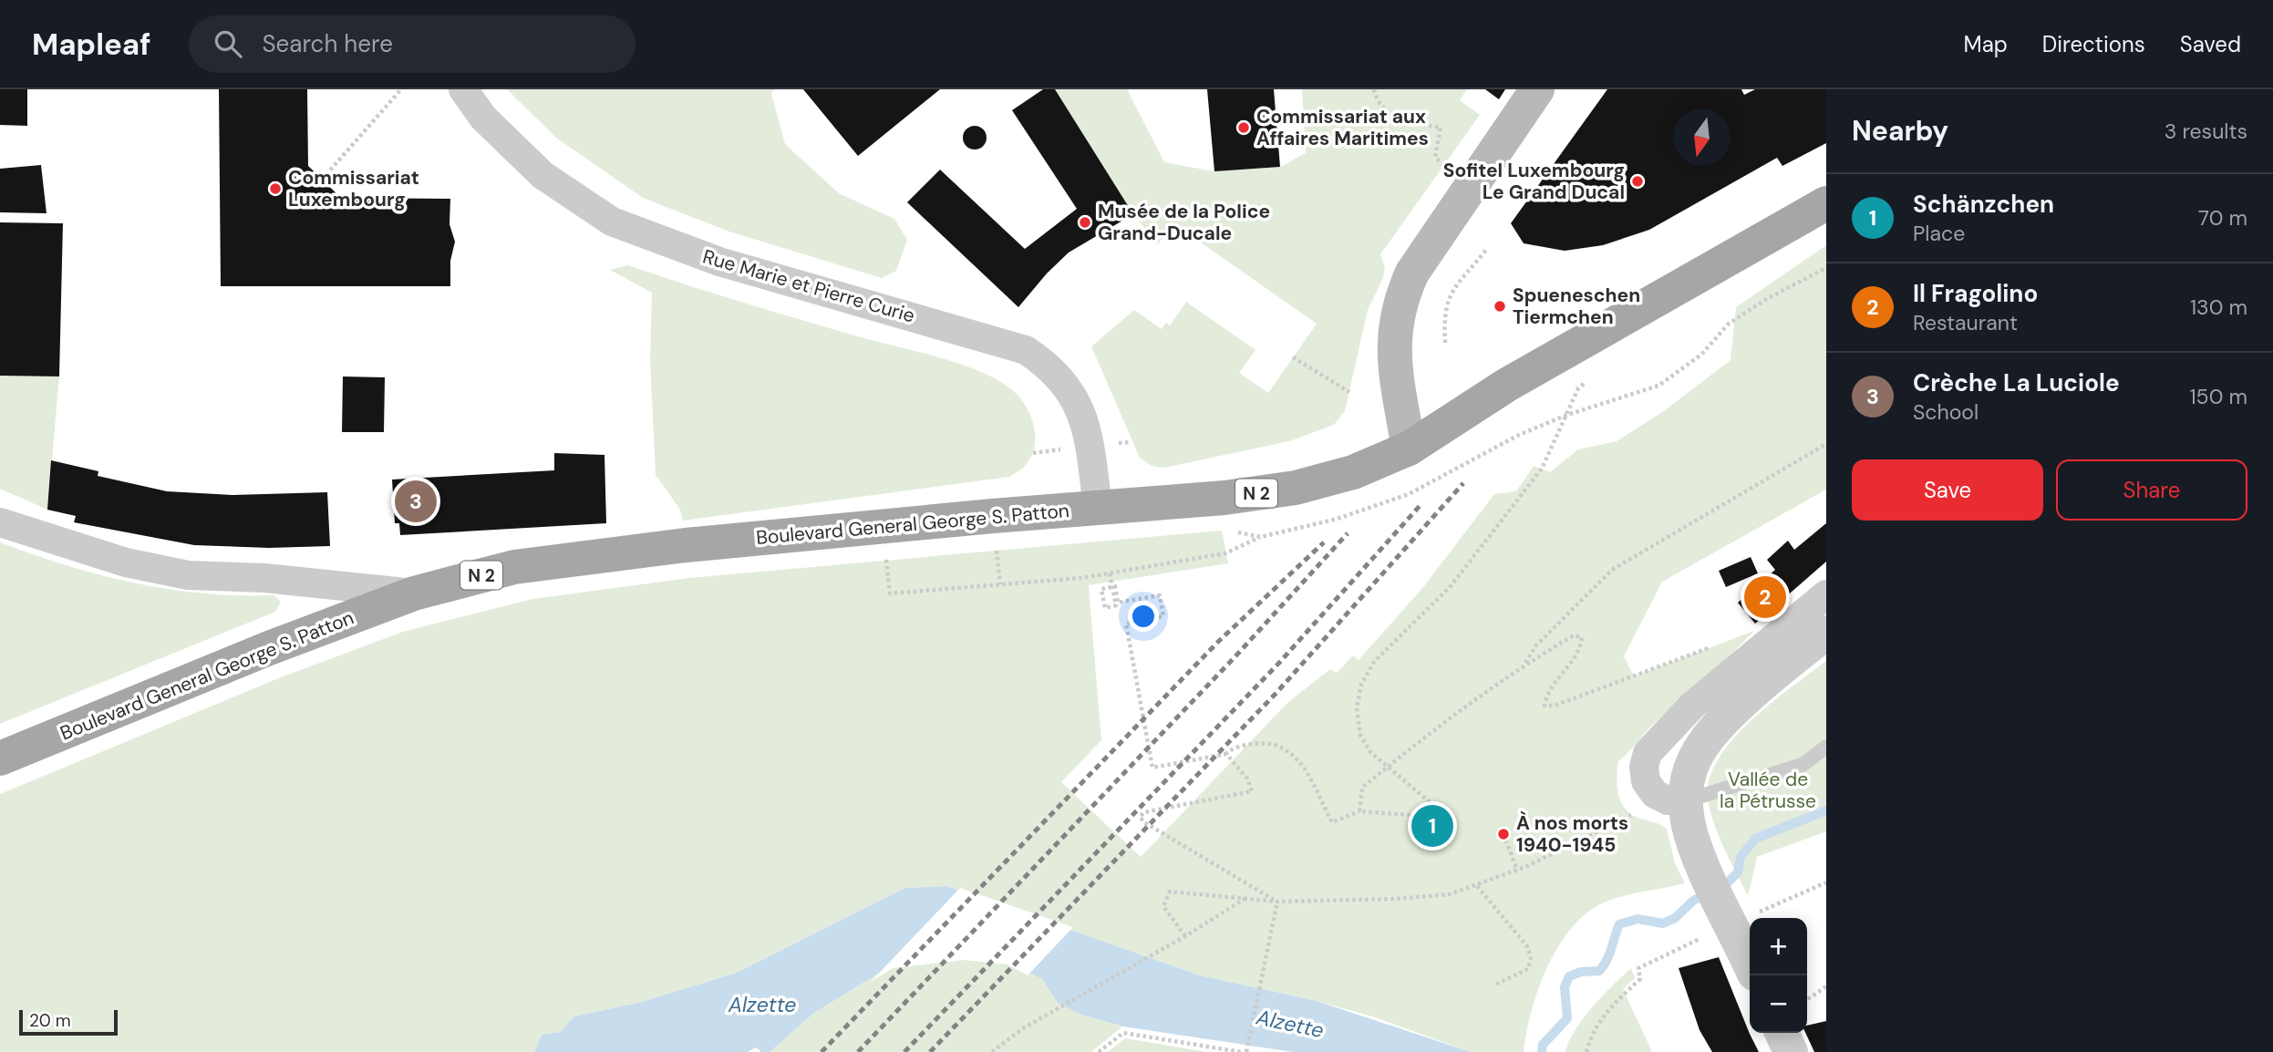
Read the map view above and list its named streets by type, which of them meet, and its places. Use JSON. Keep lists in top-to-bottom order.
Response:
{
  "streets": {
    "main road": ["N 2", "Boulevard General George S. Patton"],
    "street": ["Rue Marie et Pierre Curie"]
  },
  "crossings": [
    ["Rue Marie et Pierre Curie", "Boulevard General George S. Patton"],
    ["N 2", "Boulevard General George S. Patton"]
  ],
  "water": ["Alzette"],
  "parks": ["Vallée de la Pétrusse"],
  "places": [
    "Commissariat aux Affaires Maritimes",
    "Sofitel Luxembourg Le Grand Ducal",
    "Commissariat Luxembourg",
    "Musée de la Police Grand-Ducale",
    "Spueneschen Tiermchen",
    "À nos morts 1940-1945"
  ],
  "scale_bar": "20 m",
  "north": "bottom",
  "page": {
    "header": "Mapleaf",
    "search": "Search here",
    "nav": ["Map", "Directions", "Saved"],
    "heading": ["Nearby", "3 results"],
    "list": [
      {
        "mark": "1",
        "name": "Schänzchen",
        "note": "Place",
        "value": "70 m"
      },
      {
        "mark": "2",
        "name": "Il Fragolino",
        "note": "Restaurant",
        "value": "130 m"
      },
      {
        "mark": "3",
        "name": "Crèche La Luciole",
        "note": "School",
        "value": "150 m"
      }
    ],
    "buttons": ["Save", "Share"],
    "pins": ["3", "2", "1"],
    "map_buttons": ["+", "−"],
    "scale": "20 m"
  }
}
